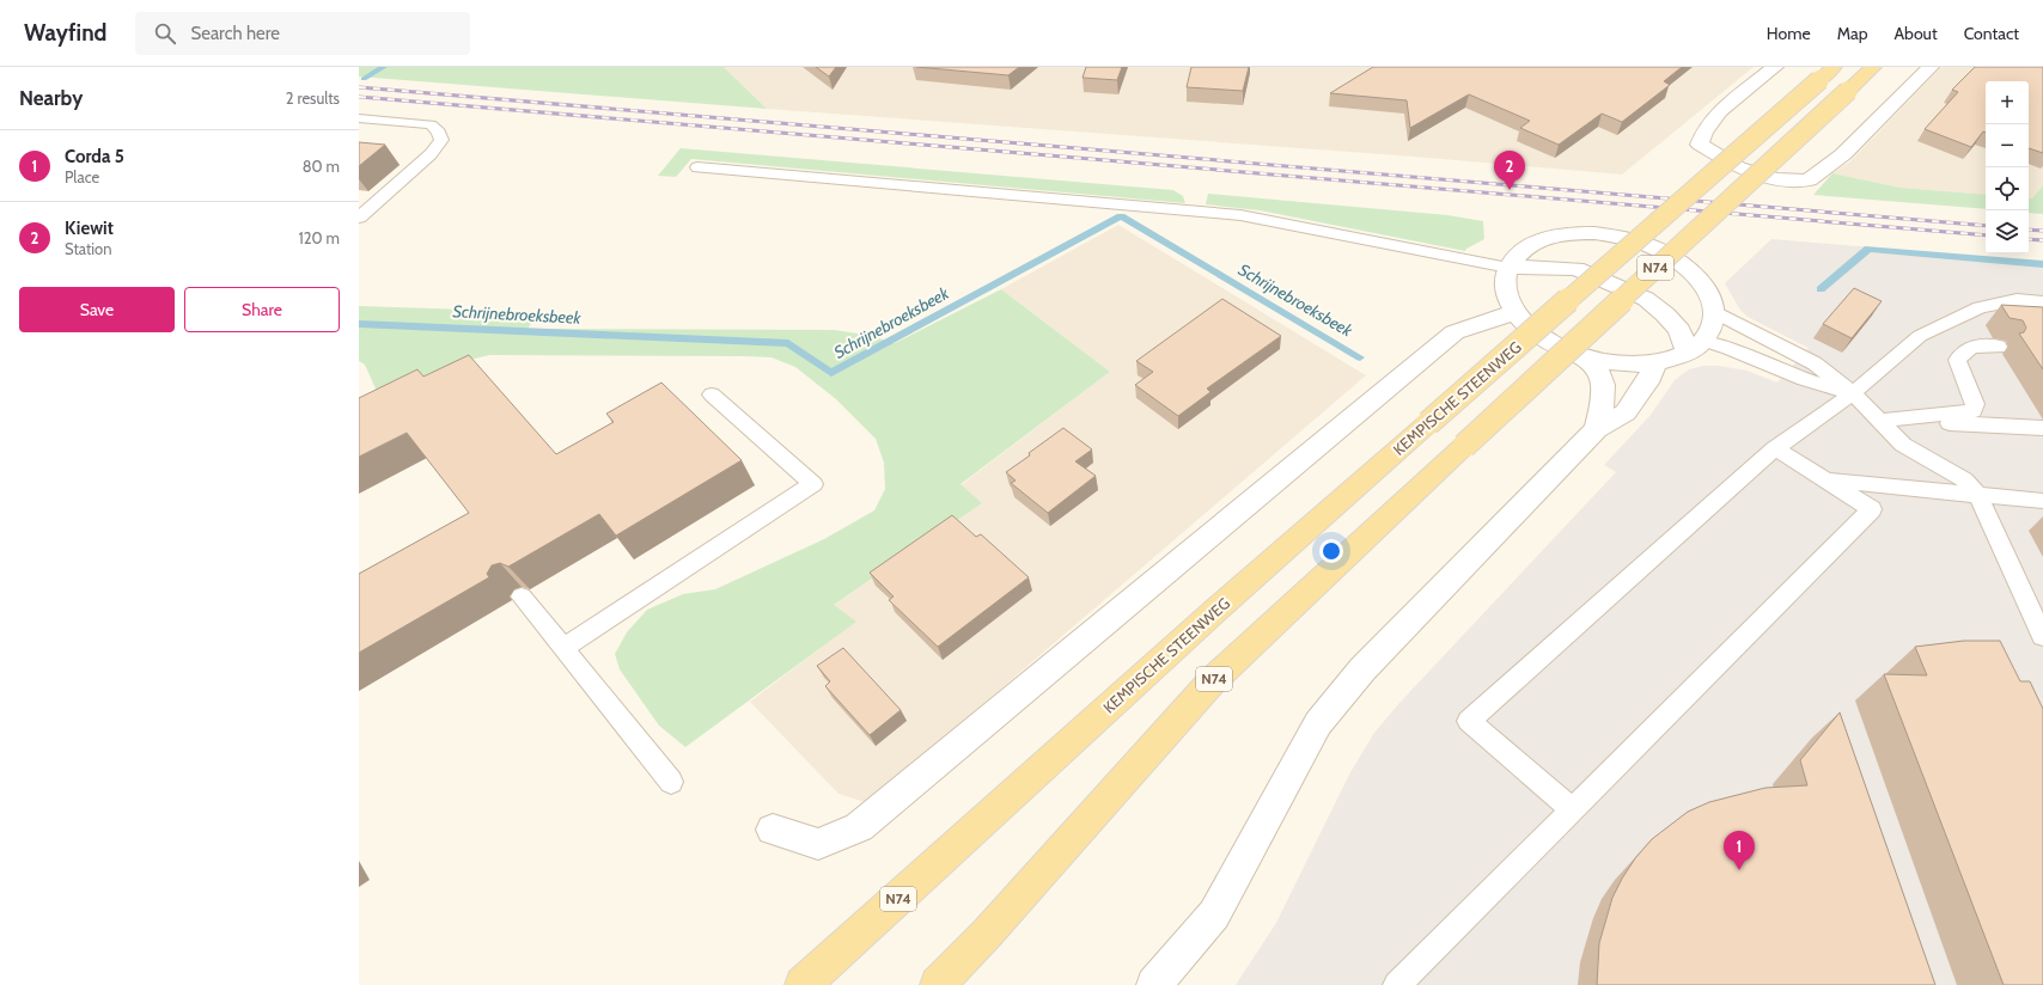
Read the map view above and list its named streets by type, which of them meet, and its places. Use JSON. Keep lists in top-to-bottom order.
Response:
{
  "streets": {
    "main road": ["N74", "KEMPISCHE STEENWEG"]
  },
  "water": ["Schrijnebroeksbeek"],
  "page": {
    "header": "Wayfind",
    "search": "Search here",
    "nav": [
      "Home",
      "Map",
      "About",
      "Contact"
    ],
    "heading": ["Nearby", "2 results"],
    "map_buttons": ["+", "−"],
    "list": [
      {
        "mark": "1",
        "name": "Corda 5",
        "note": "Place",
        "value": "80 m"
      },
      {
        "mark": "2",
        "name": "Kiewit",
        "note": "Station",
        "value": "120 m"
      }
    ],
    "pins": ["2", "1"],
    "buttons": ["Save", "Share"]
  }
}
